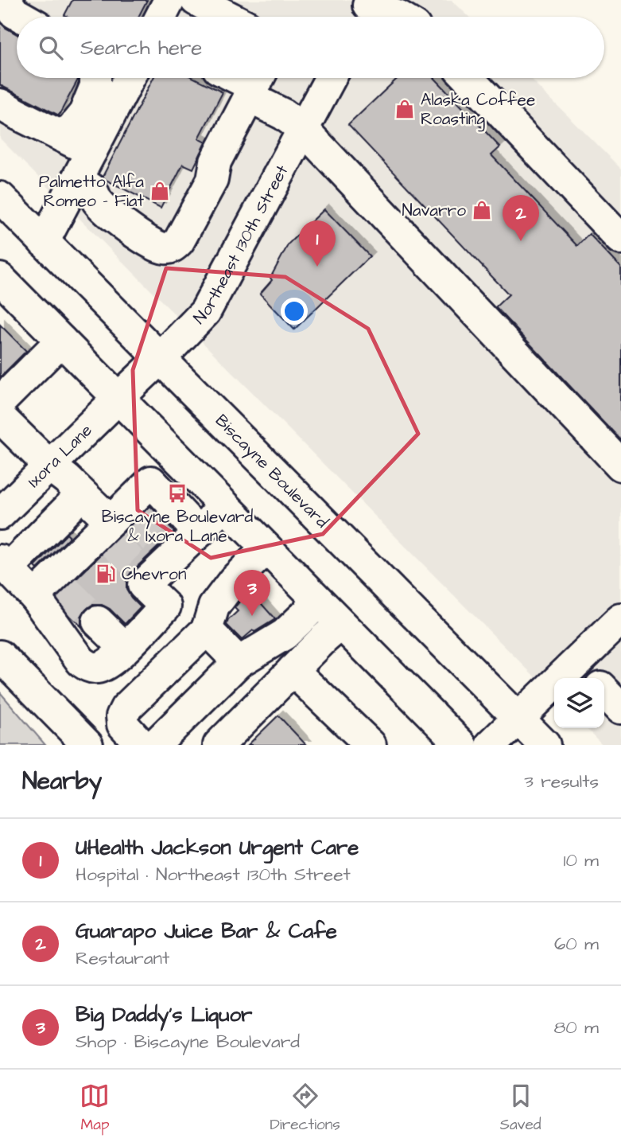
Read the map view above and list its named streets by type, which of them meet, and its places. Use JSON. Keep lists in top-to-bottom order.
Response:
{
  "streets": {
    "main road": ["Northeast 130th Street", "Ixora Lane", "Biscayne Boulevard"]
  },
  "crossings": [
    ["Northeast 130th Street", "Ixora Lane"],
    ["Northeast 130th Street", "Biscayne Boulevard"]
  ],
  "places": {
    "shop": ["Alaska Coffee Roasting", "Palmetto Alfa Romeo - Fiat", "Navarro"],
    "bus stop": ["Biscayne Boulevard & Ixora Lane"],
    "fuel station": ["Chevron"]
  },
  "page": {
    "search": "Search here",
    "pins": ["2", "1", "3"],
    "heading": ["Nearby", "3 results"],
    "list": [
      {
        "mark": "1",
        "name": "UHealth Jackson Urgent Care",
        "note": "Hospital · Northeast 130th Street",
        "value": "10 m"
      },
      {
        "mark": "2",
        "name": "Guarapo Juice Bar & Cafe",
        "note": "Restaurant",
        "value": "60 m"
      },
      {
        "mark": "3",
        "name": "Big Daddy's Liquor",
        "note": "Shop · Biscayne Boulevard",
        "value": "80 m"
      }
    ],
    "nav": ["Map", "Directions", "Saved"]
  }
}
